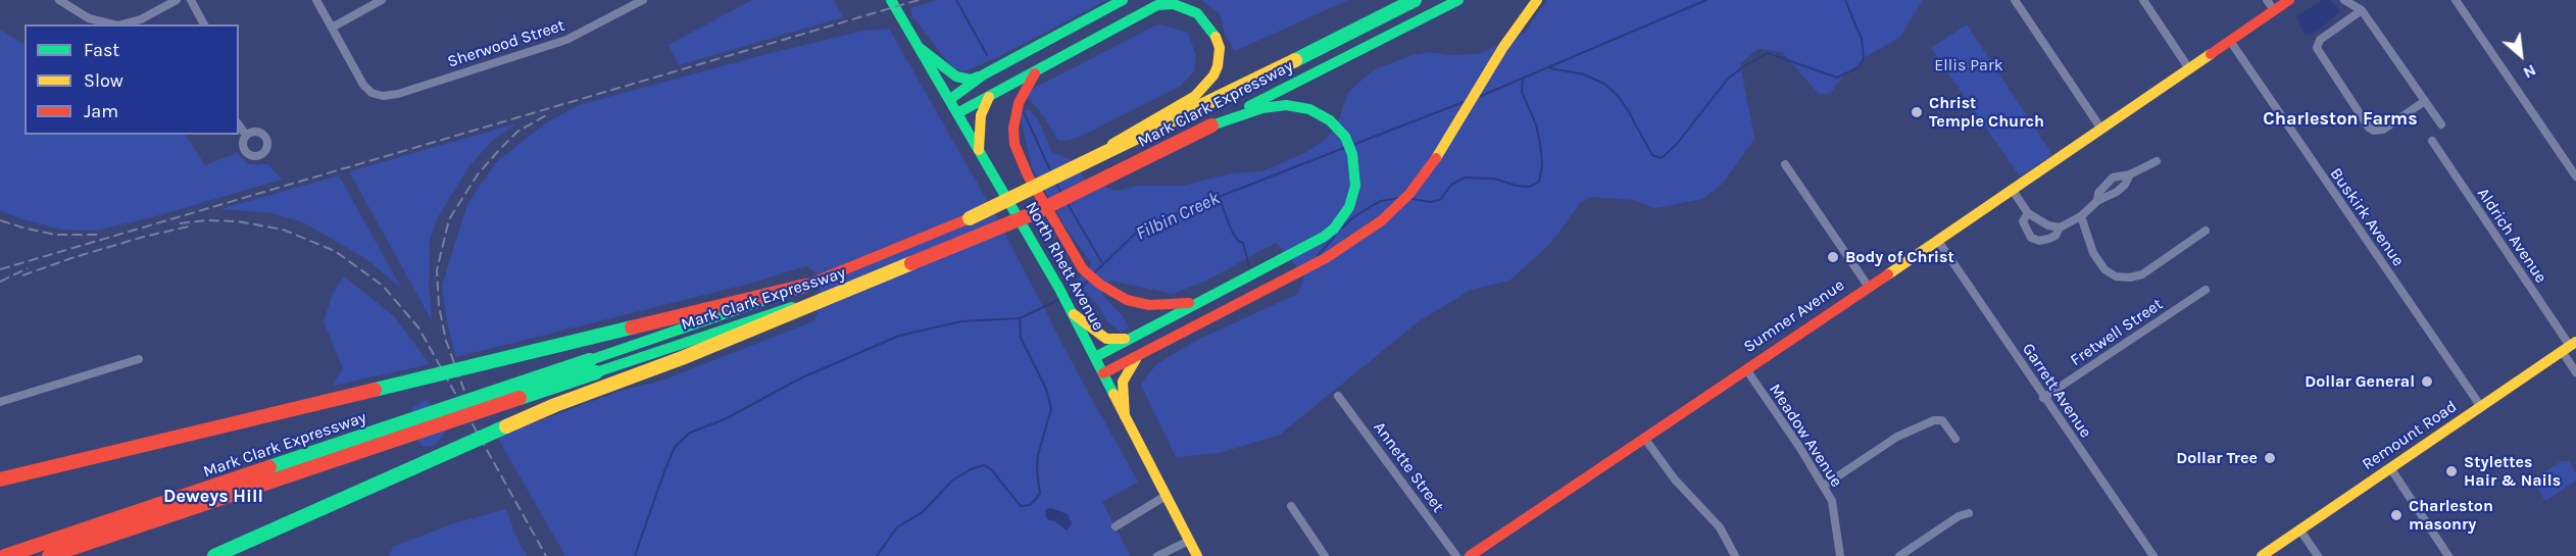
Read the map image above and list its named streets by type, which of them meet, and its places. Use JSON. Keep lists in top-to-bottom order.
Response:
{
  "streets": {
    "main road": [
      "Mark Clark Expressway",
      "North Rhett Avenue",
      "Sumner Avenue",
      "Remount Road"
    ],
    "street": [
      "Sherwood Street",
      "Buskirk Avenue",
      "Aldrich Avenue",
      "Fretwell Street",
      "Garrett Avenue",
      "Meadow Avenue",
      "Annette Street"
    ]
  },
  "crossings": [
    ["Buskirk Avenue", "Sumner Avenue"],
    ["Buskirk Avenue", "Remount Road"],
    ["Aldrich Avenue", "Remount Road"],
    ["Sumner Avenue", "Garrett Avenue"],
    ["Sumner Avenue", "Meadow Avenue"],
    ["Fretwell Street", "Garrett Avenue"]
  ],
  "districts": ["Charleston Farms", "Deweys Hill"],
  "water": ["Filbin Creek"],
  "parks": ["Ellis Park"],
  "places": [
    "Christ Temple Church",
    "Body of Christ",
    "Dollar General",
    "Dollar Tree",
    "Stylettes Hair & Nails",
    "Charleston masonry"
  ],
  "legend": ["Fast", "Slow", "Jam"],
  "north": "bottom right"
}
